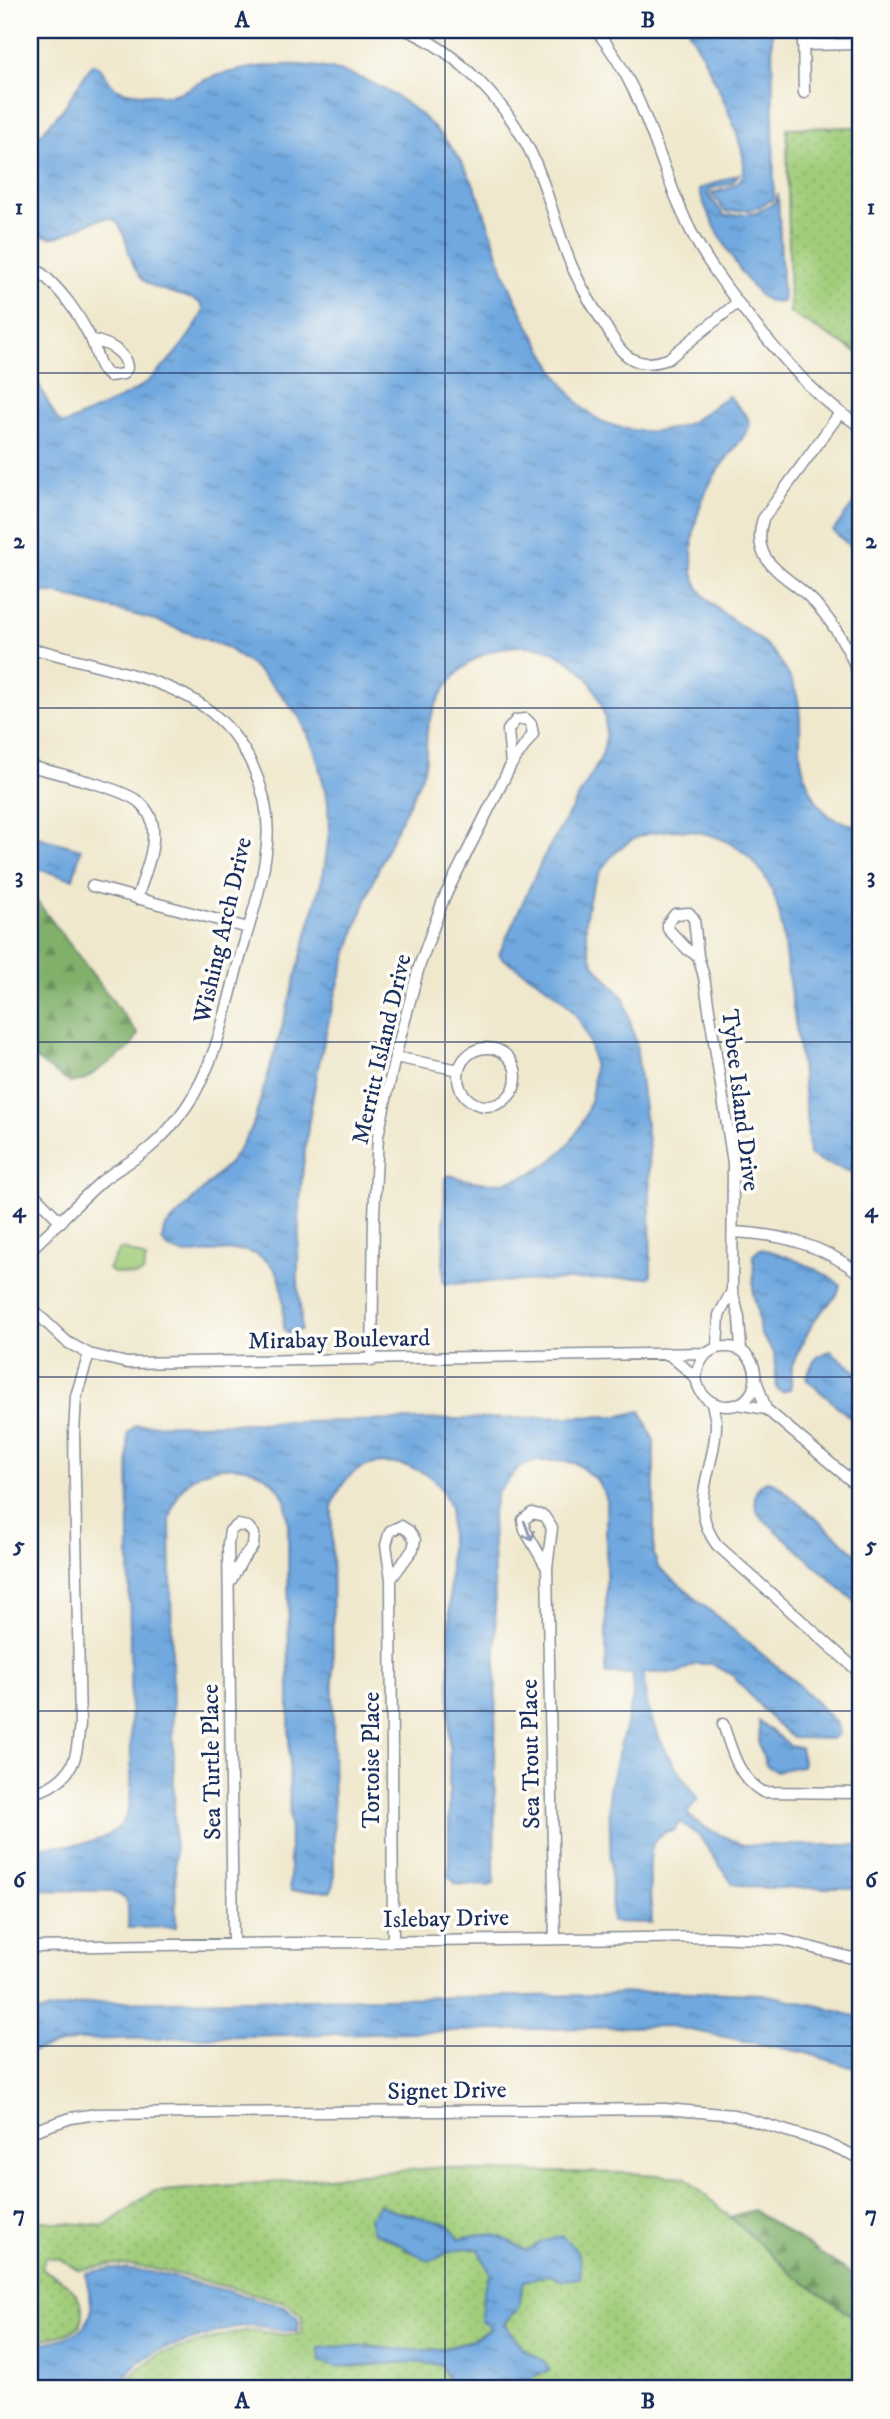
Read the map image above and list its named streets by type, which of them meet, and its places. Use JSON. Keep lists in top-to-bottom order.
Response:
{
  "streets": {
    "street": [
      "Wishing Arch Drive",
      "Merritt Island Drive",
      "Tybee Island Drive",
      "Mirabay Boulevard",
      "Sea Trout Place",
      "Tortoise Place",
      "Sea Turtle Place",
      "Islebay Drive",
      "Signet Drive"
    ]
  },
  "crossings": [
    ["Merritt Island Drive", "Mirabay Boulevard"],
    ["Tybee Island Drive", "Mirabay Boulevard"],
    ["Sea Trout Place", "Islebay Drive"],
    ["Tortoise Place", "Islebay Drive"],
    ["Sea Turtle Place", "Islebay Drive"]
  ],
  "grid": {
    "columns": ["A", "B"],
    "rows": [
      "1",
      "2",
      "3",
      "4",
      "5",
      "6",
      "7"
    ]
  }
}
